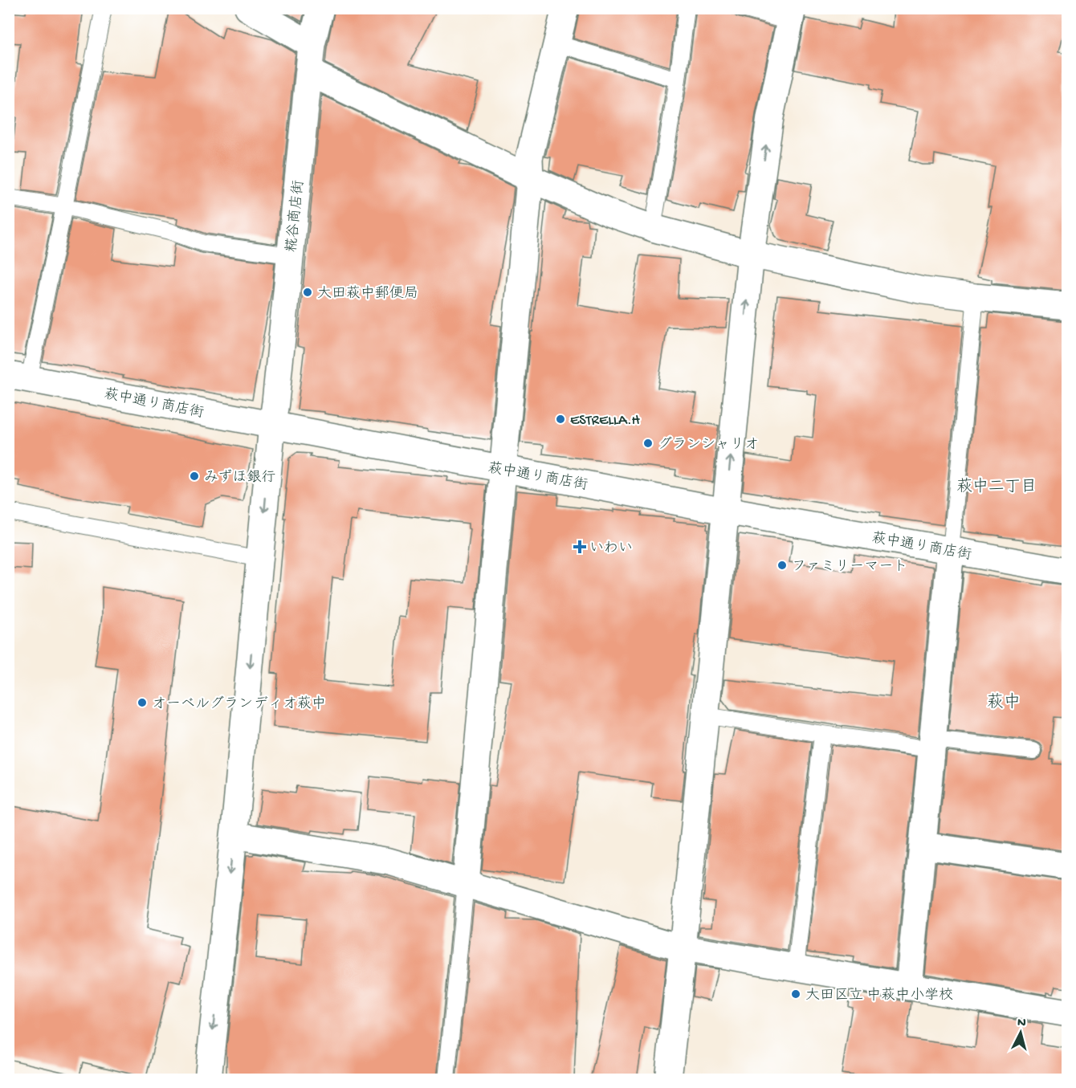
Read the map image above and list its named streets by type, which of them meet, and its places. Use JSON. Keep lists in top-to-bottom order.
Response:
{
  "streets": {
    "street": ["糀谷商店街", "萩中通り商店街"]
  },
  "crossings": [
    ["糀谷商店街", "萩中通り商店街"]
  ],
  "districts": ["萩中二丁目", "萩中"],
  "places": {
    "other": [
      "大田萩中郵便局",
      "ESTRELLA.H",
      "グランシャリオ",
      "みずほ銀行",
      "ファミリーマート",
      "オーベルグランディオ萩中",
      "大田区立 中萩中小学校"
    ],
    "health": ["いわい"]
  },
  "north": "top"
}
